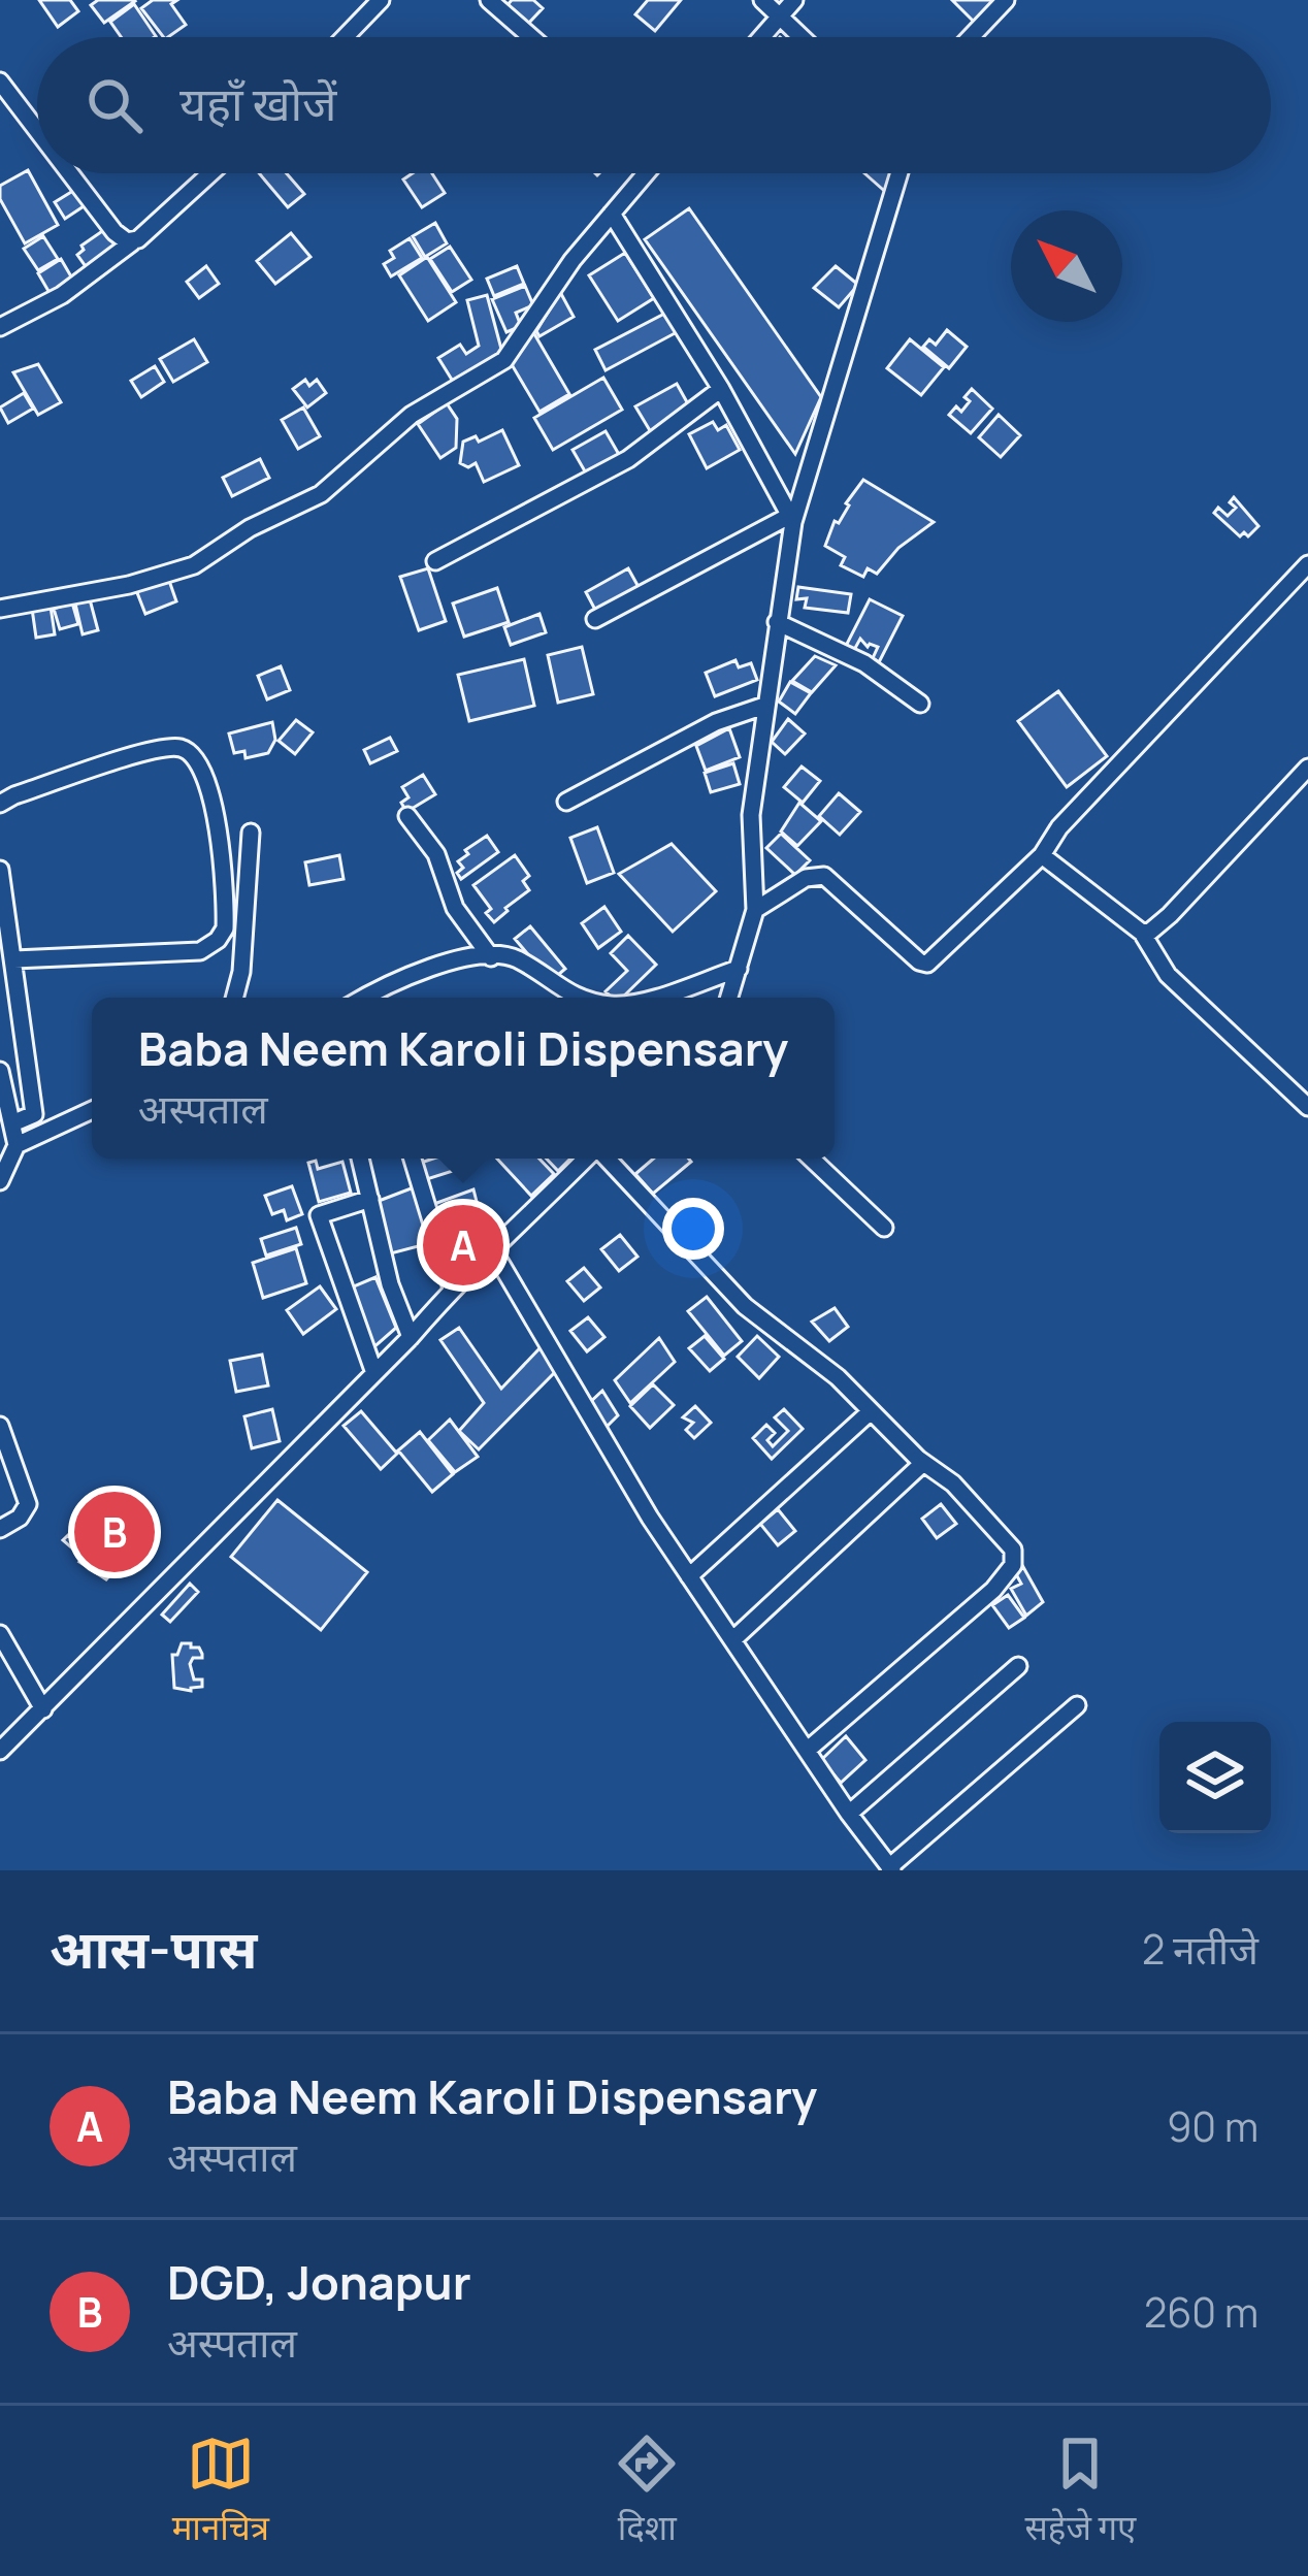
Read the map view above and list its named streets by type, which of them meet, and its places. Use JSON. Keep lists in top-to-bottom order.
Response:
{
  "north": "top left",
  "page": {
    "search": "यहाँ खोजें",
    "popup": ["Baba Neem Karoli Dispensary", "अस्पताल"],
    "pins": ["A", "B"],
    "heading": ["आस-पास", "2 नतीजे"],
    "list": [
      {
        "mark": "A",
        "name": "Baba Neem Karoli Dispensary",
        "note": "अस्पताल",
        "value": "90 m"
      },
      {
        "mark": "B",
        "name": "DGD, Jonapur",
        "note": "अस्पताल",
        "value": "260 m"
      }
    ],
    "nav": ["मानचित्र", "दिशा", "सहेजे गए"]
  }
}
